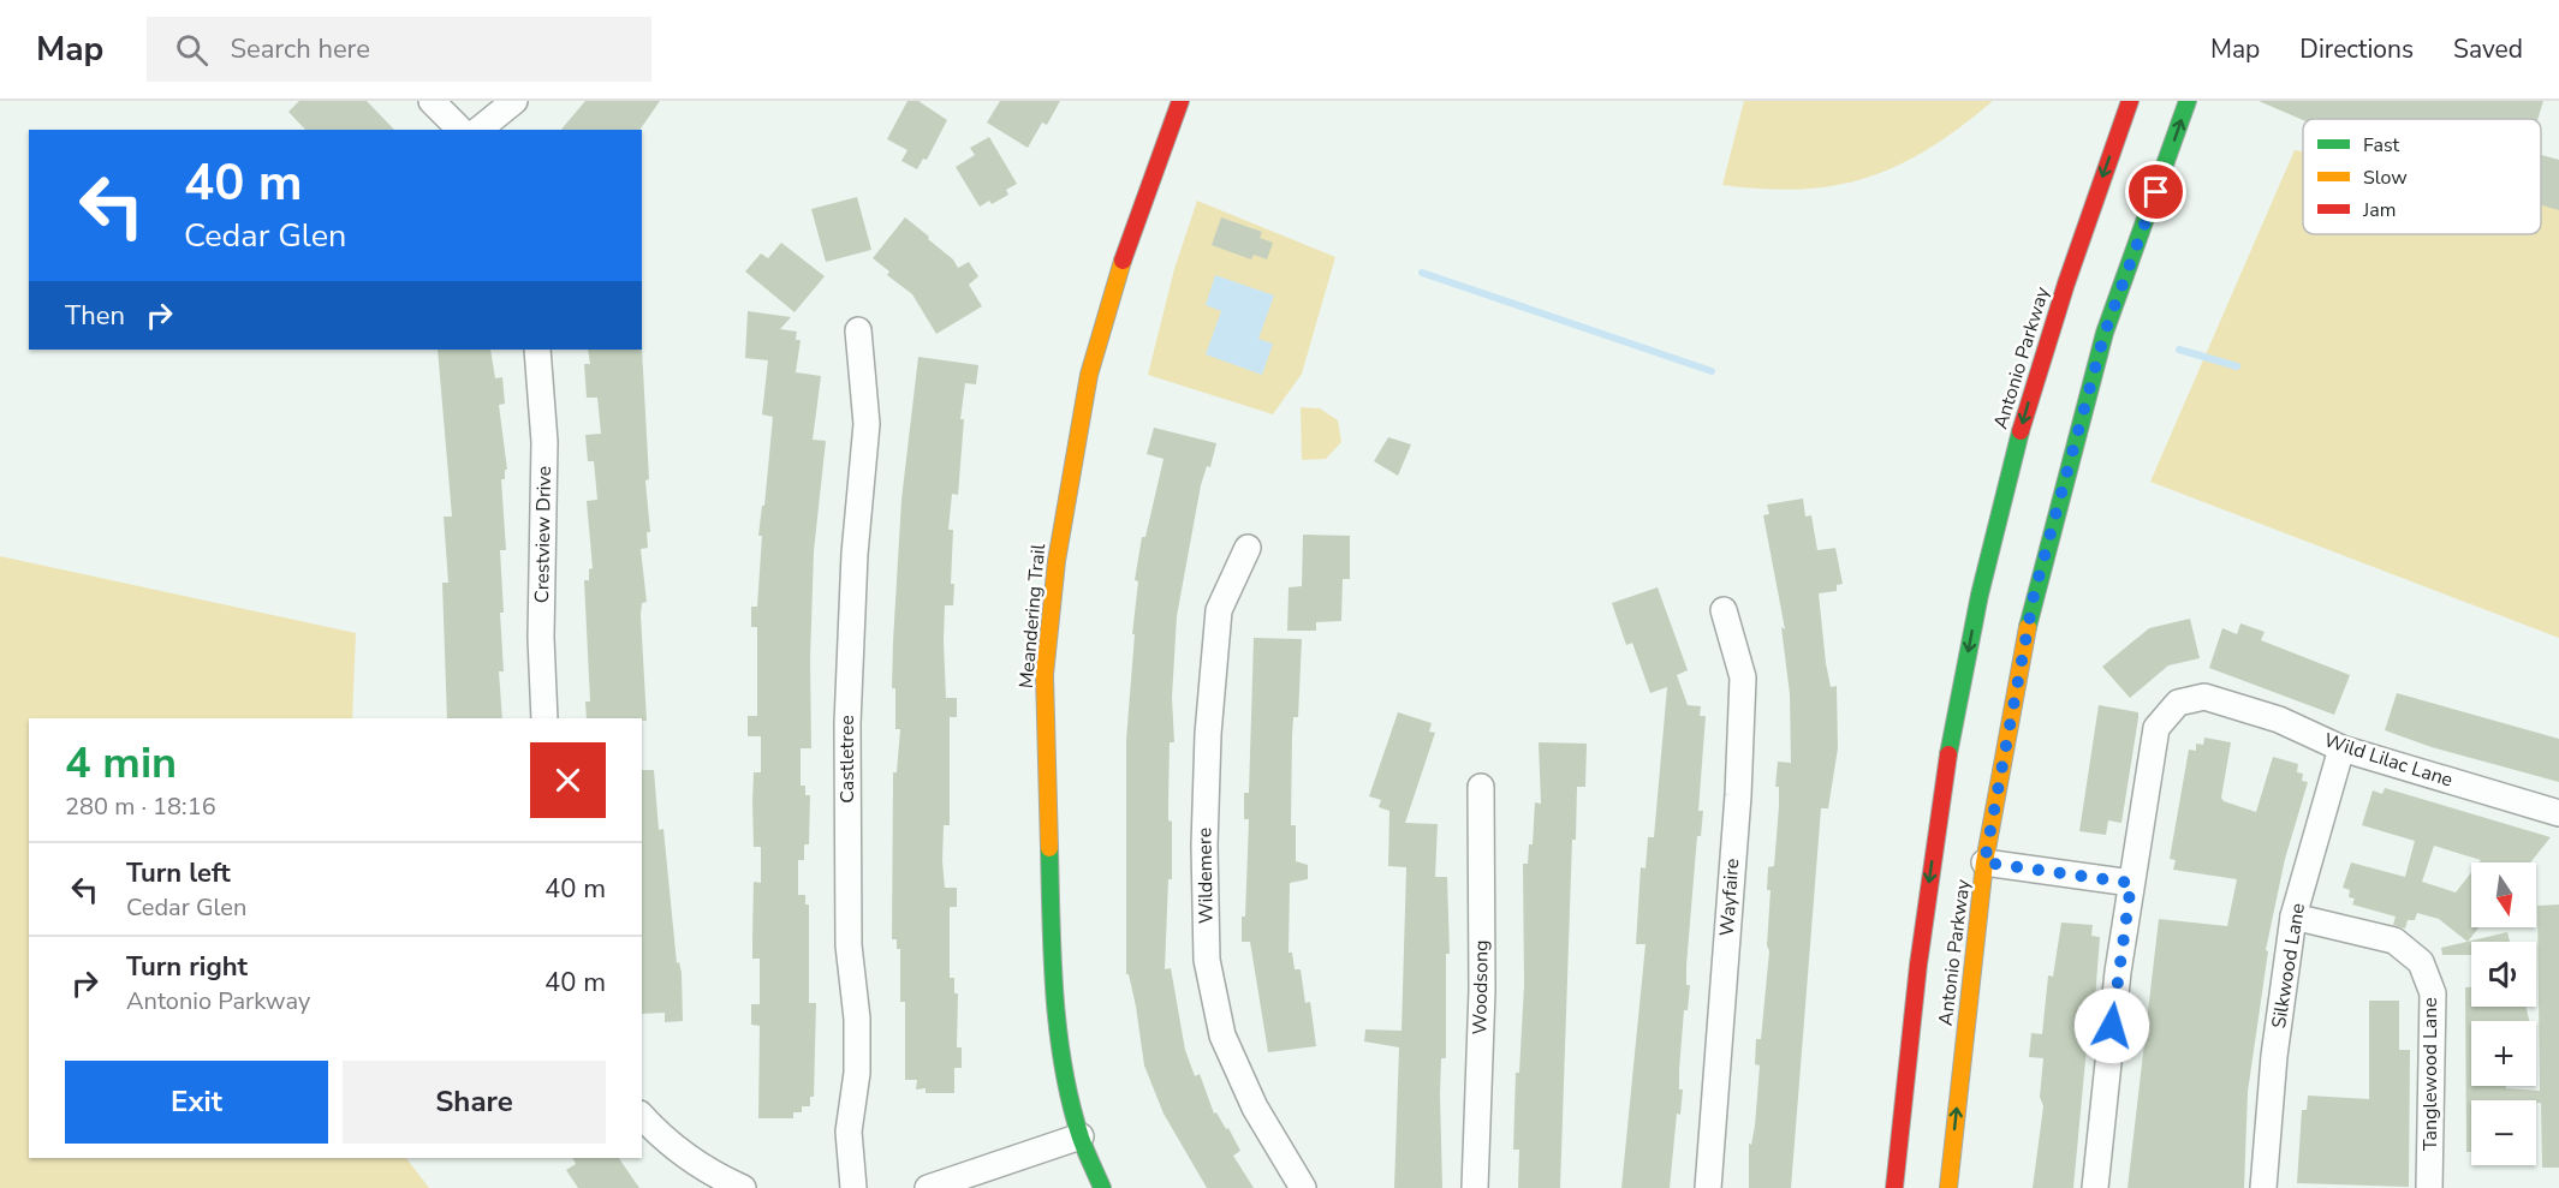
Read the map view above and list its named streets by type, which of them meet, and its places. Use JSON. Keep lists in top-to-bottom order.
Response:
{
  "streets": {
    "main road": ["Antonio Parkway", "Meandering Trail"],
    "street": [
      "Crestview Drive",
      "Castletree",
      "Wild Lilac Lane",
      "Wildemere",
      "Wayfaire",
      "Silkwood Lane",
      "Woodsong",
      "Tanglewood Lane"
    ]
  },
  "crossings": [
    ["Wild Lilac Lane", "Silkwood Lane"],
    ["Silkwood Lane", "Tanglewood Lane"]
  ],
  "legend": ["Fast", "Slow", "Jam"],
  "north": "bottom",
  "page": {
    "header": "Map",
    "search": "Search here",
    "nav": ["Map", "Directions", "Saved"],
    "turn": ["40 m", "Cedar Glen"],
    "then": "Then",
    "heading": ["4 min", "280 m · 18:16"],
    "list": [
      {
        "name": "Turn left",
        "note": "Cedar Glen",
        "value": "40 m"
      },
      {
        "name": "Turn right",
        "note": "Antonio Parkway",
        "value": "40 m"
      }
    ],
    "map_buttons": ["+", "−"],
    "buttons": ["Exit", "Share"]
  }
}
